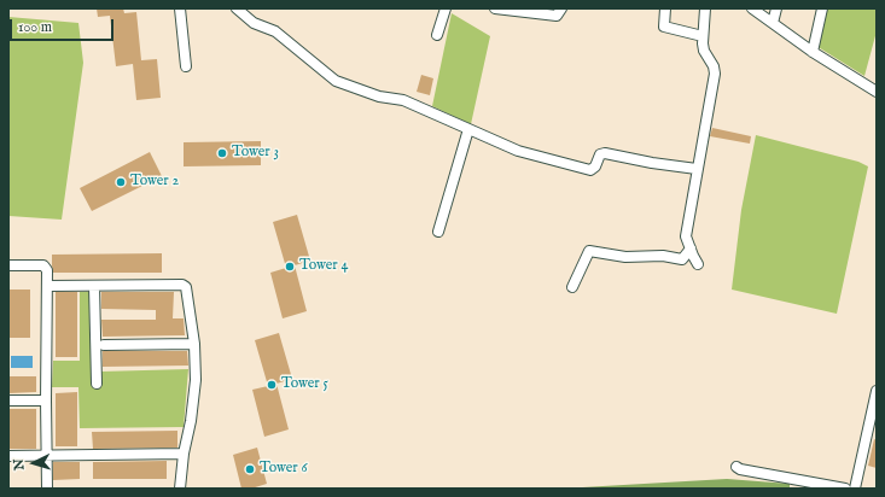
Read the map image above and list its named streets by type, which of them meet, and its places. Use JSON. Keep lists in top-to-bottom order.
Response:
{
  "places": [
    "Tower 3",
    "Tower 2",
    "Tower 4",
    "Tower 5",
    "Tower 6"
  ],
  "scale_bar": "100 m",
  "north": "left"
}
